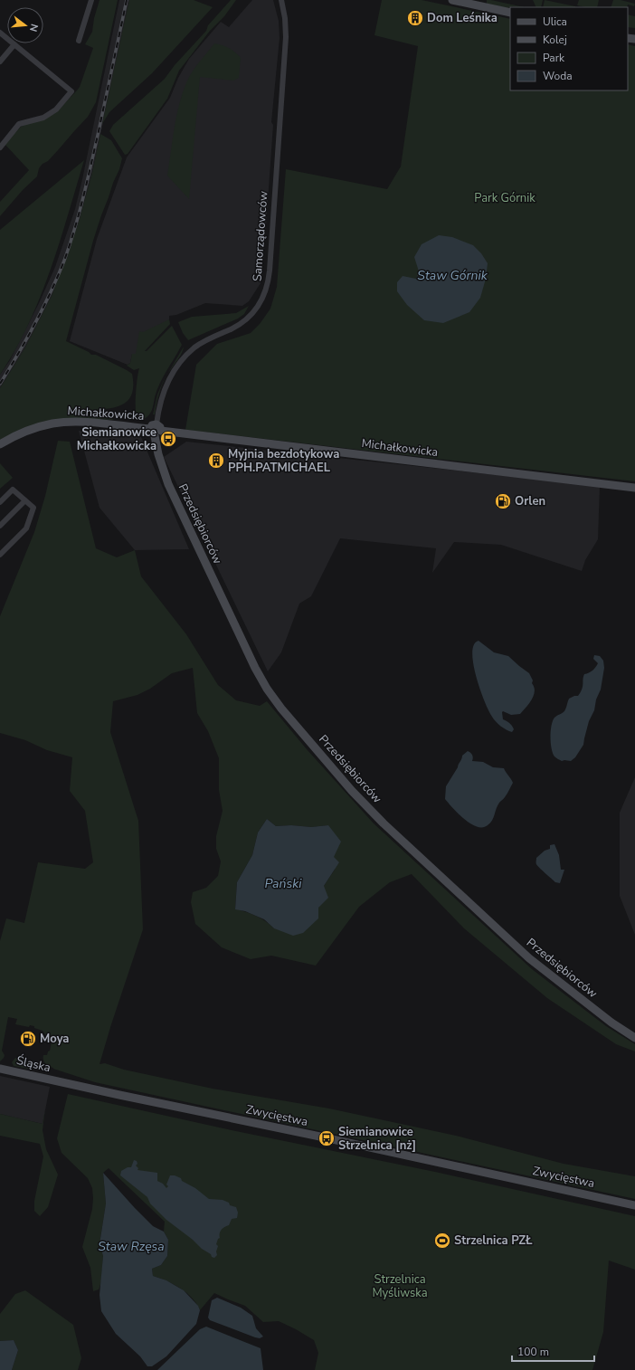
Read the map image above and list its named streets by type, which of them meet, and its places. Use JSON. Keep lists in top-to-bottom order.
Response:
{
  "streets": {
    "street": [
      "Samorządowców",
      "Michałkowicka",
      "Przedsiębiorców",
      "Śląska",
      "Zwycięstwa"
    ]
  },
  "crossings": [
    ["Samorządowców", "Michałkowicka"],
    ["Samorządowców", "Przedsiębiorców"],
    ["Michałkowicka", "Przedsiębiorców"],
    ["Śląska", "Zwycięstwa"]
  ],
  "water": ["Staw Górnik", "Pański", "Staw Rzęsa"],
  "parks": ["Park Górnik", "Strzelnica Myśliwska"],
  "places": {
    "building": ["Dom Leśnika", "Myjnia bezdotykowa PPH.PATMICHAEL"],
    "bus stop": ["Siemianowice Michałkowicka", "Siemianowice Strzelnica [nż]"],
    "fuel station": ["Orlen", "Moya"],
    "sports": ["Strzelnica PZŁ"]
  },
  "legend": [
    "Ulica",
    "Kolej",
    "Park",
    "Woda"
  ],
  "scale_bar": "100 m",
  "north": "right"
}
